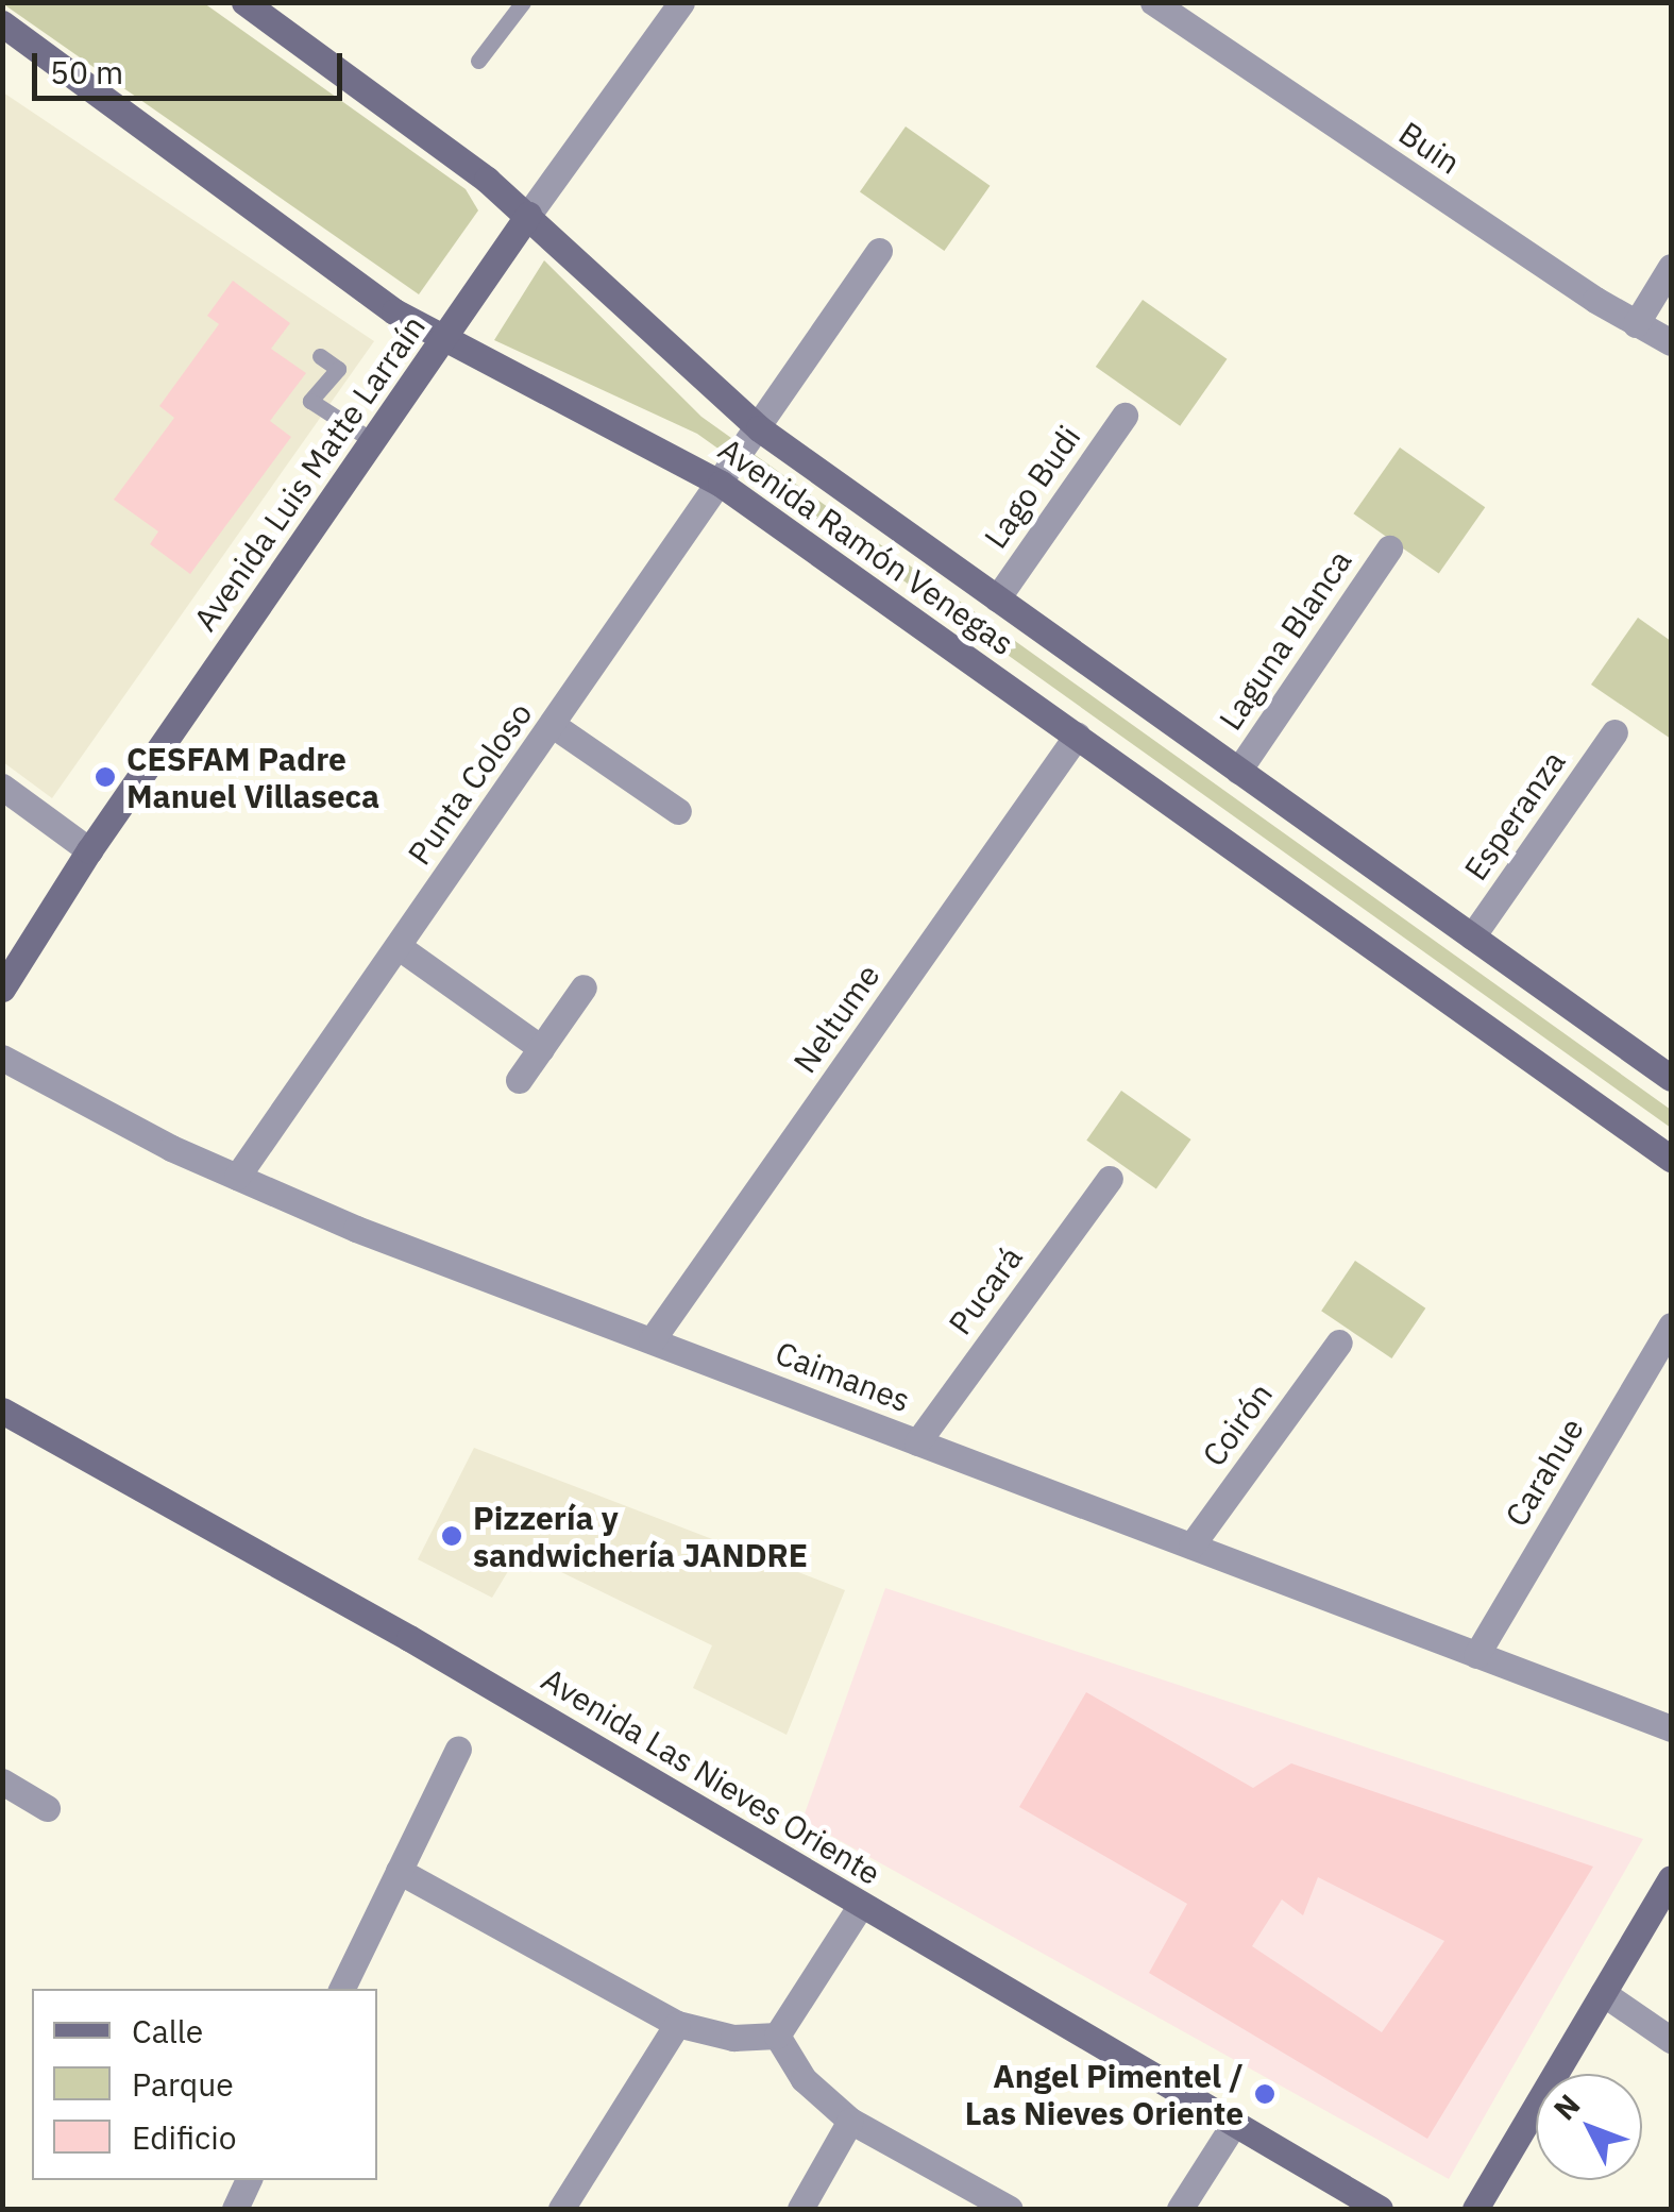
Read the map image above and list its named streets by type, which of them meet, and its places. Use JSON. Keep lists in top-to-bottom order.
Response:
{
  "streets": {
    "street": [
      "Buin",
      "Avenida Luis Matte Larraín",
      "Lago Budi",
      "Avenida Ramón Venegas",
      "Laguna Blanca",
      "Punta Coloso",
      "Esperanza",
      "Neltume",
      "Pucará",
      "Caimanes",
      "Coirón",
      "Carahue",
      "Avenida Las Nieves Oriente"
    ]
  },
  "crossings": [
    ["Avenida Luis Matte Larraín", "Avenida Ramón Venegas"],
    ["Lago Budi", "Avenida Ramón Venegas"],
    ["Avenida Ramón Venegas", "Laguna Blanca"],
    ["Avenida Ramón Venegas", "Punta Coloso"],
    ["Avenida Ramón Venegas", "Esperanza"],
    ["Avenida Ramón Venegas", "Neltume"],
    ["Punta Coloso", "Caimanes"],
    ["Neltume", "Caimanes"],
    ["Pucará", "Caimanes"],
    ["Caimanes", "Coirón"],
    ["Caimanes", "Carahue"]
  ],
  "places": ["CESFAM Padre Manuel Villaseca", "Pizzería y sandwichería JANDRE", "Angel Pimentel / Las Nieves Oriente"],
  "legend": ["Calle", "Parque", "Edificio"],
  "scale_bar": "50 m",
  "north": "top left"
}
